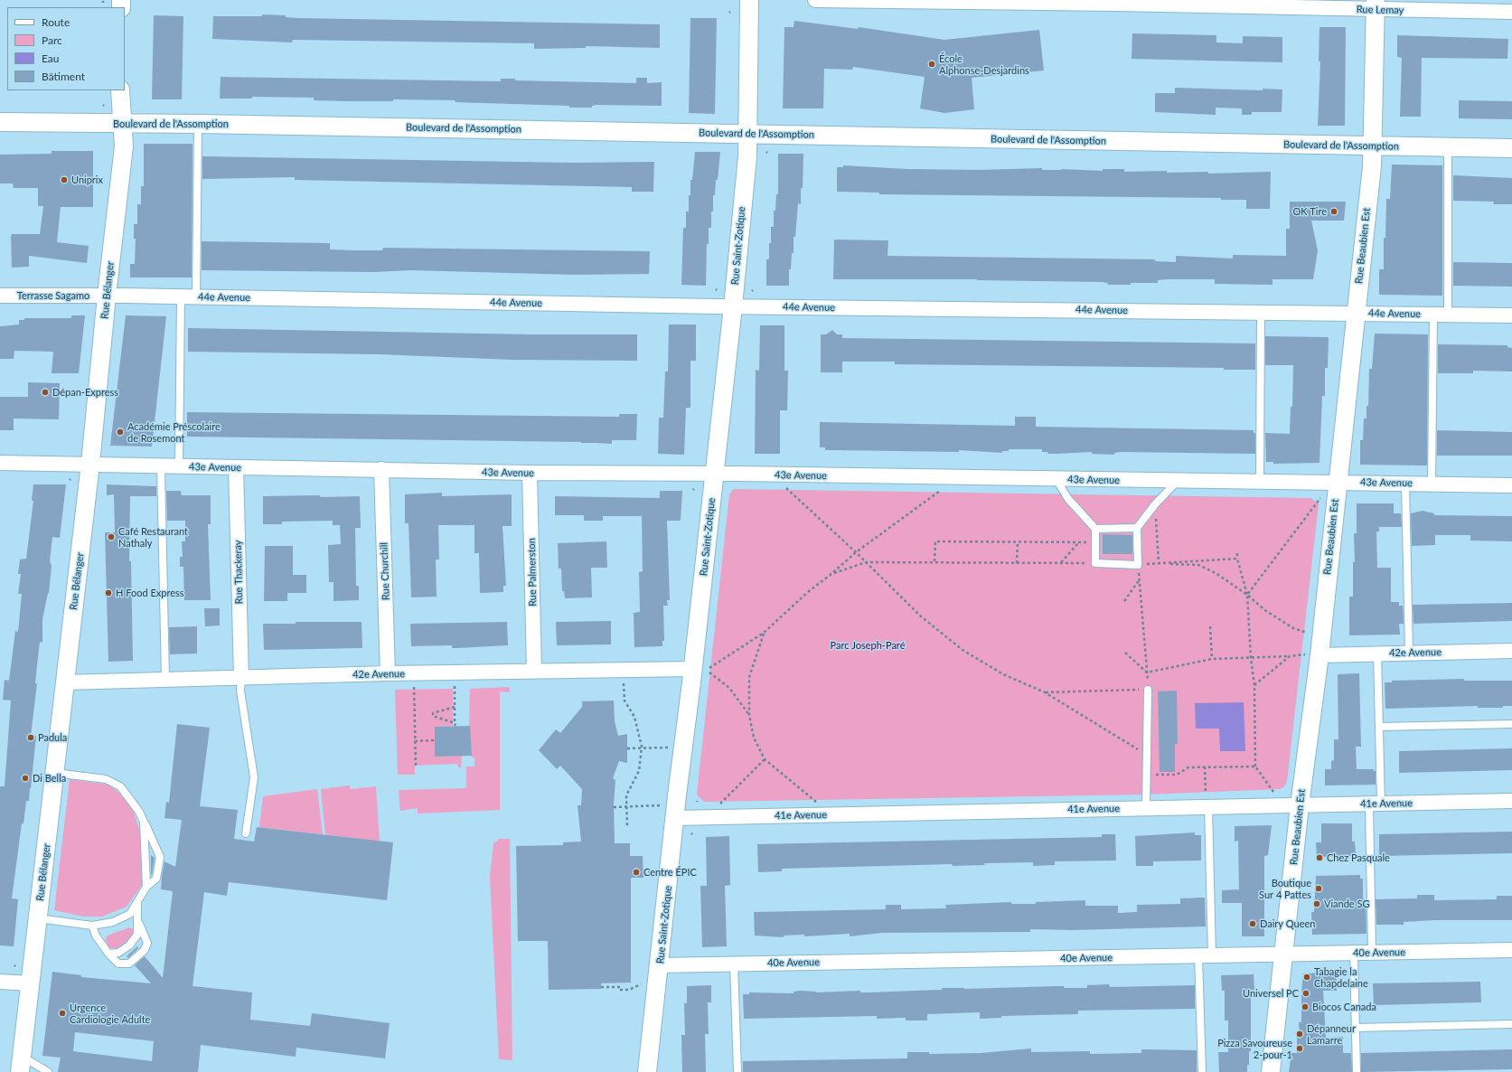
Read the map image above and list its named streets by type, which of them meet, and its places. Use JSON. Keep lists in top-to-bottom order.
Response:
{
  "streets": {
    "street": [
      "Rue Lemay",
      "Boulevard de l'Assomption",
      "Rue Saint-Zotique",
      "Rue Beaubien Est",
      "Rue Bélanger",
      "Terrasse Sagamo",
      "44e Avenue",
      "43e Avenue",
      "Rue Churchill",
      "Rue Thackeray",
      "Rue Palmerston",
      "42e Avenue",
      "41e Avenue",
      "40e Avenue"
    ]
  },
  "crossings": [
    ["Rue Lemay", "Rue Beaubien Est"],
    ["Boulevard de l'Assomption", "Rue Saint-Zotique"],
    ["Boulevard de l'Assomption", "Rue Beaubien Est"],
    ["Boulevard de l'Assomption", "Rue Bélanger"],
    ["Rue Saint-Zotique", "44e Avenue"],
    ["Rue Saint-Zotique", "43e Avenue"],
    ["Rue Saint-Zotique", "42e Avenue"],
    ["Rue Saint-Zotique", "41e Avenue"],
    ["Rue Saint-Zotique", "40e Avenue"],
    ["Rue Beaubien Est", "44e Avenue"],
    ["Rue Beaubien Est", "43e Avenue"],
    ["Rue Beaubien Est", "42e Avenue"],
    ["Rue Beaubien Est", "41e Avenue"],
    ["Rue Beaubien Est", "40e Avenue"],
    ["Rue Bélanger", "Terrasse Sagamo"],
    ["Rue Bélanger", "44e Avenue"],
    ["Rue Bélanger", "43e Avenue"],
    ["Rue Bélanger", "42e Avenue"],
    ["Terrasse Sagamo", "44e Avenue"],
    ["43e Avenue", "Rue Churchill"],
    ["43e Avenue", "Rue Thackeray"],
    ["43e Avenue", "Rue Palmerston"],
    ["Rue Churchill", "42e Avenue"],
    ["Rue Thackeray", "42e Avenue"],
    ["Rue Palmerston", "42e Avenue"]
  ],
  "parks": ["Parc Joseph-Paré"],
  "places": [
    "École Alphonse-Desjardins",
    "Uniprix",
    "OK Tire",
    "Dépan-Express",
    "Académie Préscolaire de Rosemont",
    "Café Restaurant Nathaly",
    "H Food Express",
    "Padula",
    "Di Bella",
    "Chez Pasquale",
    "Centre ÉPIC",
    "Boutique Sur 4 Pattes",
    "Viande SG",
    "Dairy Queen",
    "Tabagie la Chapdelaine",
    "Universel PC",
    "Biocos Canada",
    "Urgence Cardiologie Adulte",
    "Dépanneur Lamarre",
    "Pizza Savoureuse 2-pour-1"
  ],
  "legend": [
    "Route",
    "Parc",
    "Eau",
    "Bâtiment"
  ]
}
